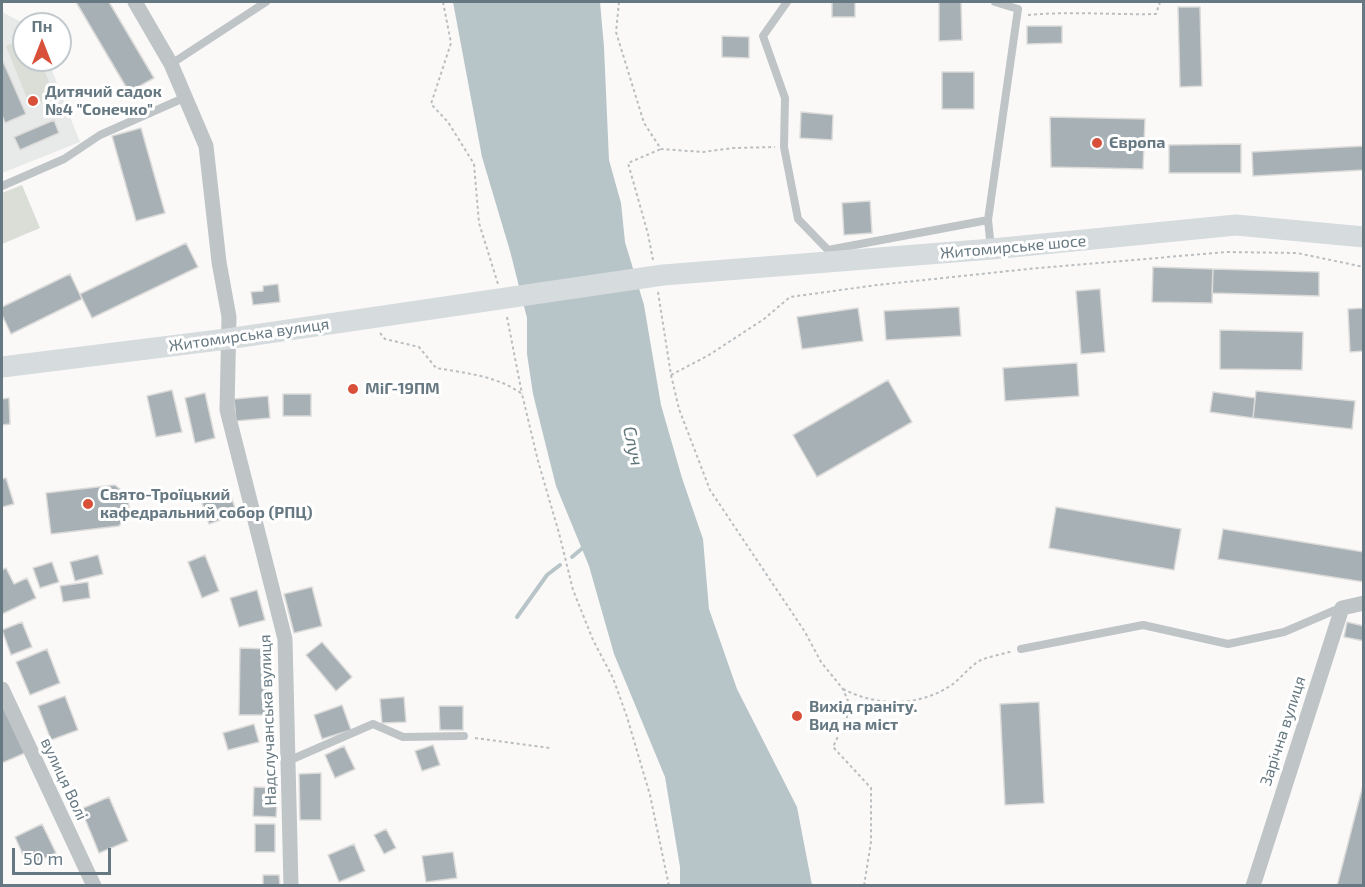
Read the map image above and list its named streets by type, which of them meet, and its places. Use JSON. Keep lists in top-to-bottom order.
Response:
{
  "streets": {
    "main road": ["Житомирське шосе", "Житомирська вулиця"],
    "street": ["Надслучанська вулиця", "Зарічна вулиця", "вулиця Волі"]
  },
  "crossings": [
    ["Житомирське шосе", "Житомирська вулиця"],
    ["Житомирська вулиця", "Надслучанська вулиця"]
  ],
  "water": ["Случ"],
  "places": [
    "Дитячий садок №4 \"Сонечко\"",
    "Європа",
    "МіГ-19ПМ",
    "Свято-Троїцький кафедральний собор (РПЦ)",
    "Вихід граніту. Вид на міст"
  ],
  "scale_bar": "50 m",
  "north": "top"
}
